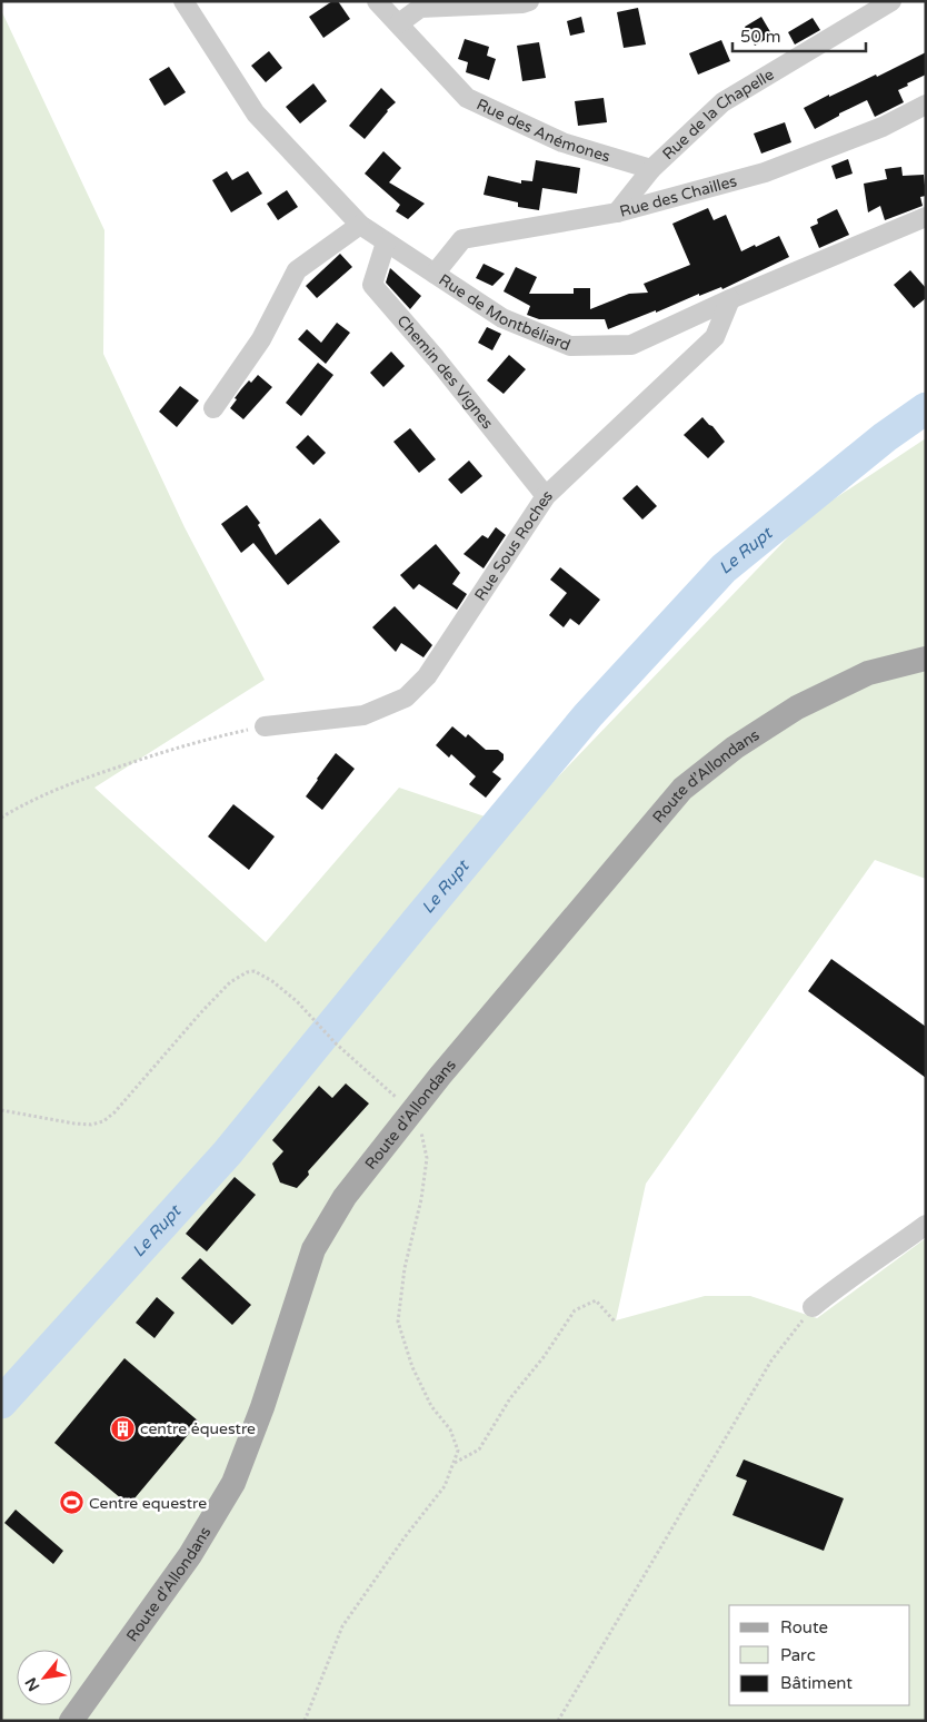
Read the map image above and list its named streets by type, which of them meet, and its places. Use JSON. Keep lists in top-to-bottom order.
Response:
{
  "streets": {
    "main road": ["Route d’Allondans"],
    "street": [
      "Rue de la Chapelle",
      "Rue des Anémones",
      "Rue des Chailles",
      "Rue de Montbéliard",
      "Chemin des Vignes",
      "Rue Sous Roches"
    ]
  },
  "crossings": [
    ["Rue de la Chapelle", "Rue des Anémones"],
    ["Rue de la Chapelle", "Rue des Chailles"],
    ["Rue des Chailles", "Rue de Montbéliard"],
    ["Rue de Montbéliard", "Chemin des Vignes"],
    ["Rue de Montbéliard", "Rue Sous Roches"],
    ["Chemin des Vignes", "Rue Sous Roches"]
  ],
  "water": ["Le Rupt"],
  "places": {
    "building": ["centre équestre"],
    "sports": ["Centre equestre"]
  },
  "legend": ["Route", "Parc", "Bâtiment"],
  "scale_bar": "50 m",
  "north": "bottom left"
}
